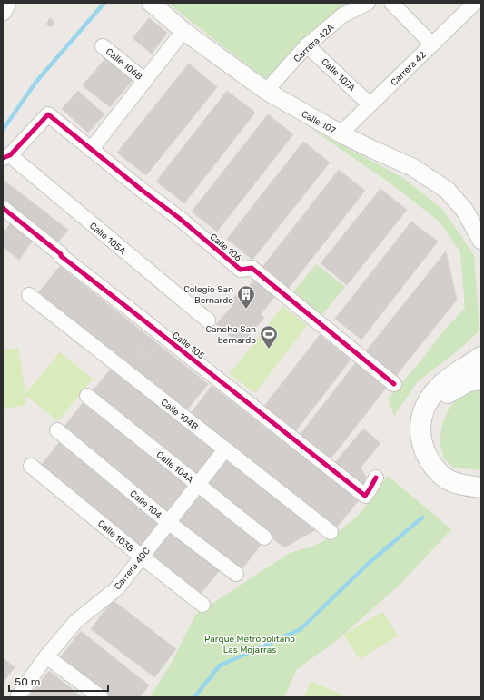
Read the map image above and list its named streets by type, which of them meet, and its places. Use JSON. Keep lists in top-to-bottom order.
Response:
{
  "streets": {
    "street": [
      "Carrera 42A",
      "Calle 106B",
      "Carrera 42",
      "Calle 107A",
      "Calle 107",
      "Calle 105A",
      "Calle 106",
      "Calle 105",
      "Calle 104B",
      "Calle 104A",
      "Calle 104",
      "Calle 103B",
      "Carrera 40C"
    ]
  },
  "crossings": [
    ["Carrera 42A", "Calle 107A"],
    ["Carrera 42A", "Calle 107"],
    ["Carrera 42", "Calle 107A"],
    ["Carrera 42", "Calle 107"],
    ["Calle 105A", "Calle 106"],
    ["Calle 104B", "Carrera 40C"],
    ["Calle 104A", "Carrera 40C"],
    ["Calle 104", "Carrera 40C"],
    ["Calle 103B", "Carrera 40C"]
  ],
  "parks": ["Parque Metropolitano Las Mojarras"],
  "places": {
    "building": ["Colegio San Bernardo"],
    "sports": ["Cancha San bernardo"]
  },
  "scale_bar": "50 m"
}
